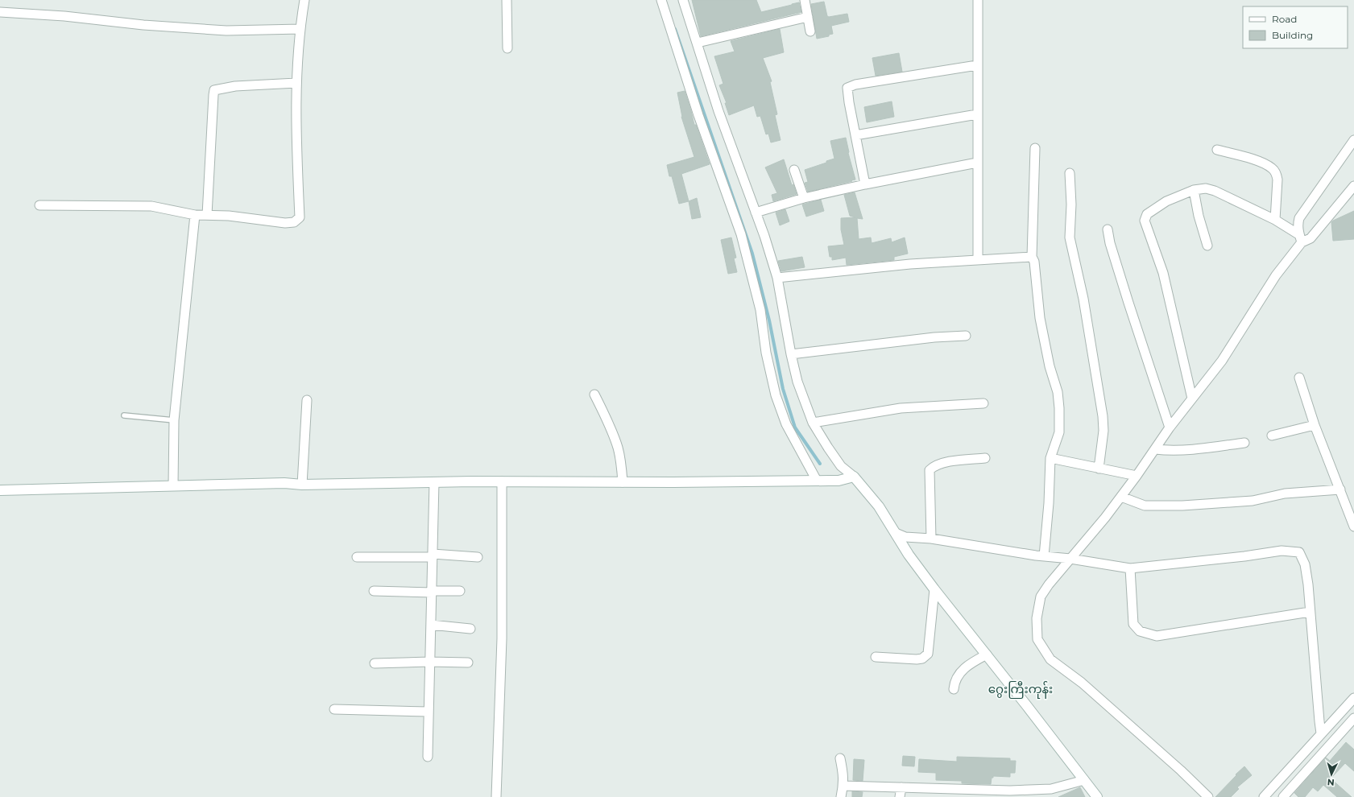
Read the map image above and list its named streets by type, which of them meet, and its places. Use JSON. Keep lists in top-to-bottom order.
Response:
{
  "districts": ["ဂွေးကြီးကုန်း"],
  "legend": ["Road", "Building"],
  "north": "bottom"
}
